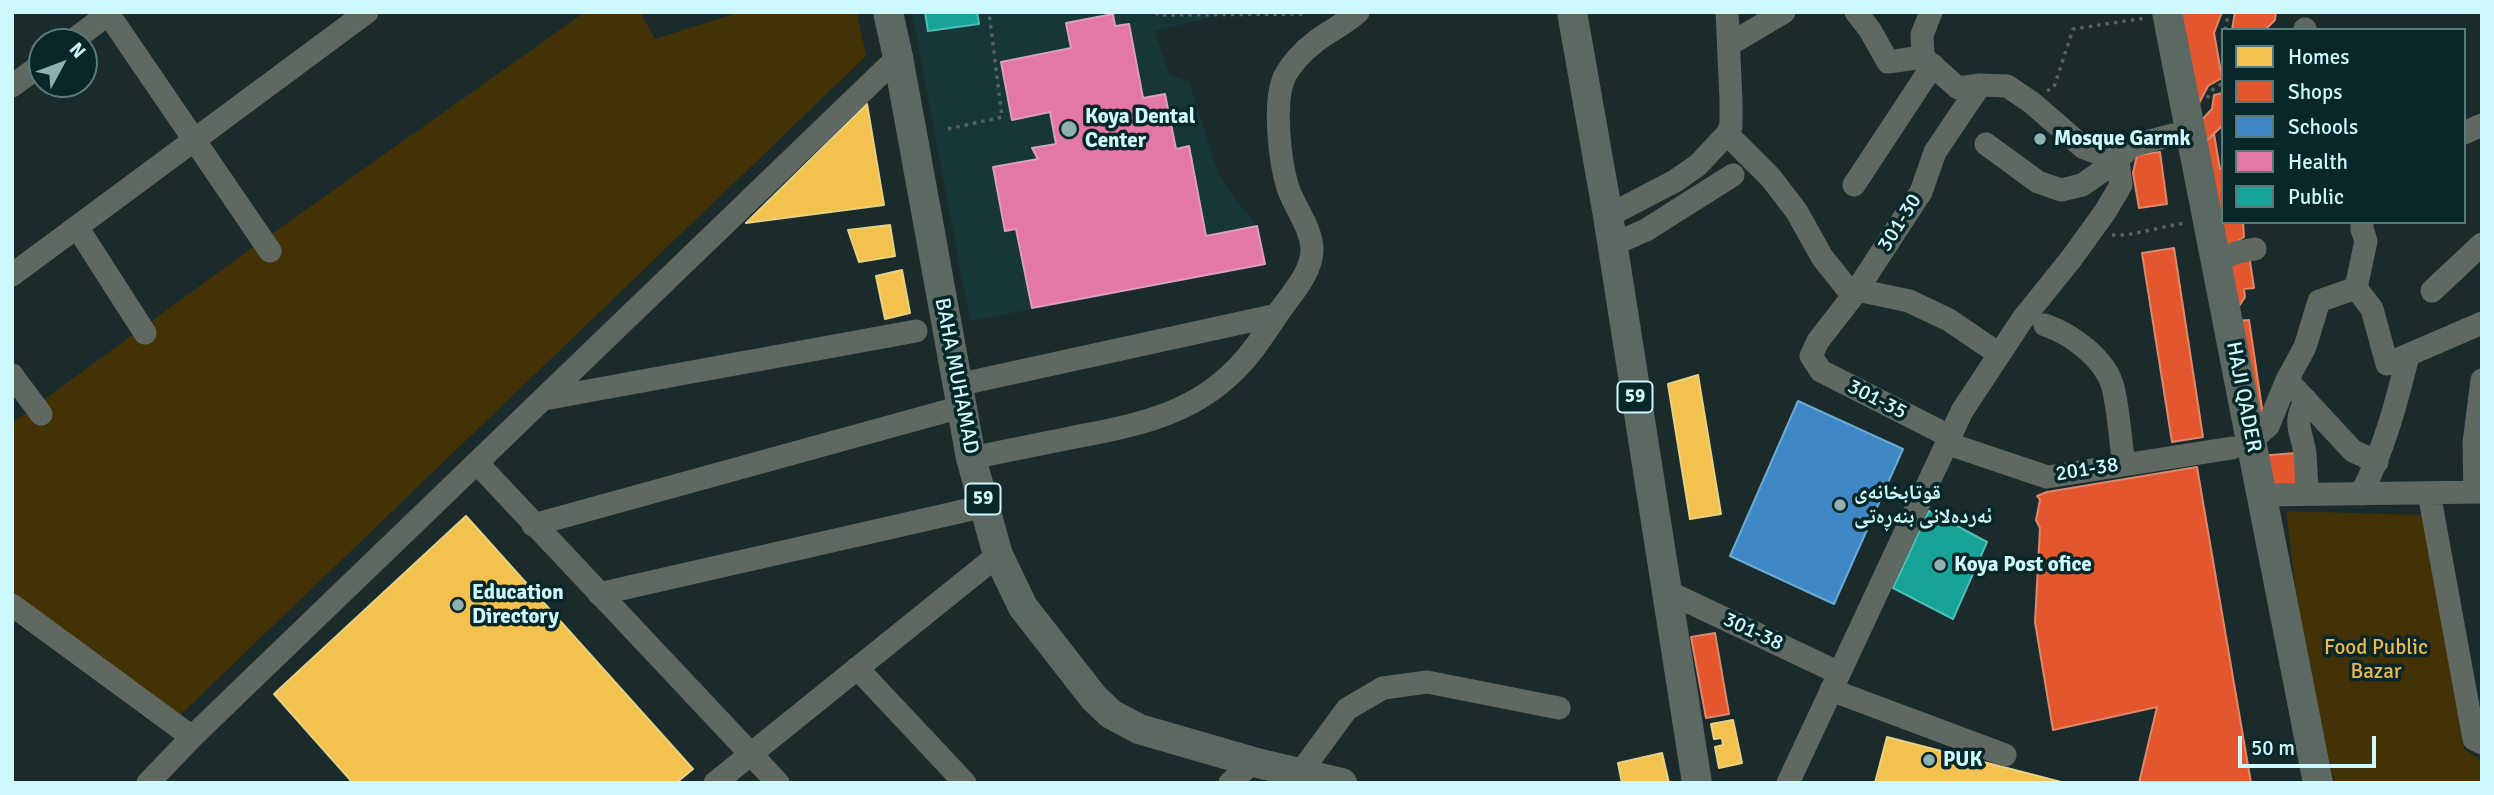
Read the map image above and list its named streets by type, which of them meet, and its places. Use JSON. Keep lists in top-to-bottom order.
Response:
{
  "streets": {
    "main road": ["BAHA MUHAMAD", "59", "HAJI QADER"],
    "street": [
      "301-30",
      "301-35",
      "201-38",
      "301-38"
    ]
  },
  "crossings": [
    ["301-30", "301-35"],
    ["59", "301-38"],
    ["HAJI QADER", "201-38"],
    ["301-35", "201-38"]
  ],
  "parks": ["Food Public Bazar"],
  "places": [
    "Koya Dental Center",
    "Mosque Garmk",
    "قوتابخانه‌ی ئه‌رده‌لانی بنه‌ڕه‌تی",
    "Koya Post ofice",
    "Education Directory",
    "PUK"
  ],
  "legend": [
    "Homes",
    "Shops",
    "Schools",
    "Health",
    "Public"
  ],
  "scale_bar": "50 m",
  "north": "top right"
}
